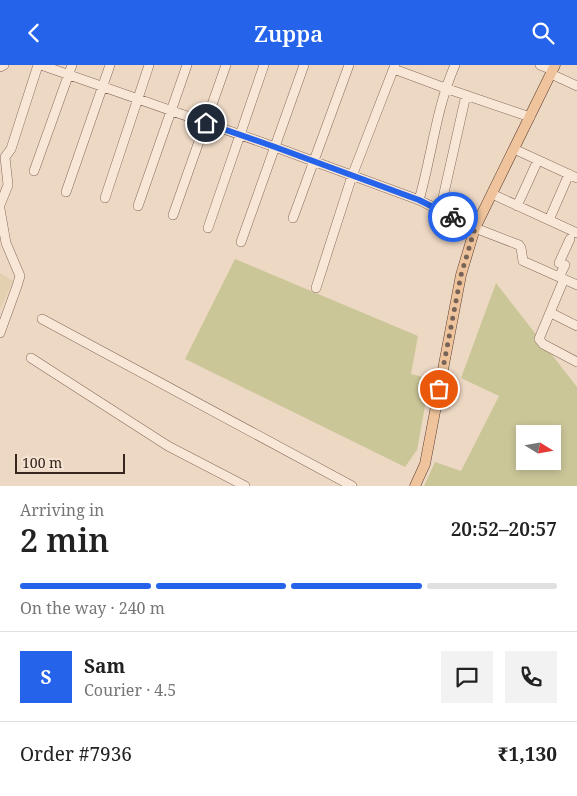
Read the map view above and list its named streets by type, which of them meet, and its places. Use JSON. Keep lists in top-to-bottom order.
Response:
{
  "scale_bar": "100 m",
  "north": "right",
  "page": {
    "header": "Zuppa",
    "scale": "100 m",
    "heading": ["2 min", "Arriving in", "20:52–20:57"],
    "panel": [
      "Sam",
      "Courier · 4.5",
      "Order #7936",
      "₹1,130"
    ],
    "bar": "On the way · 240 m",
    "round": "S"
  }
}
